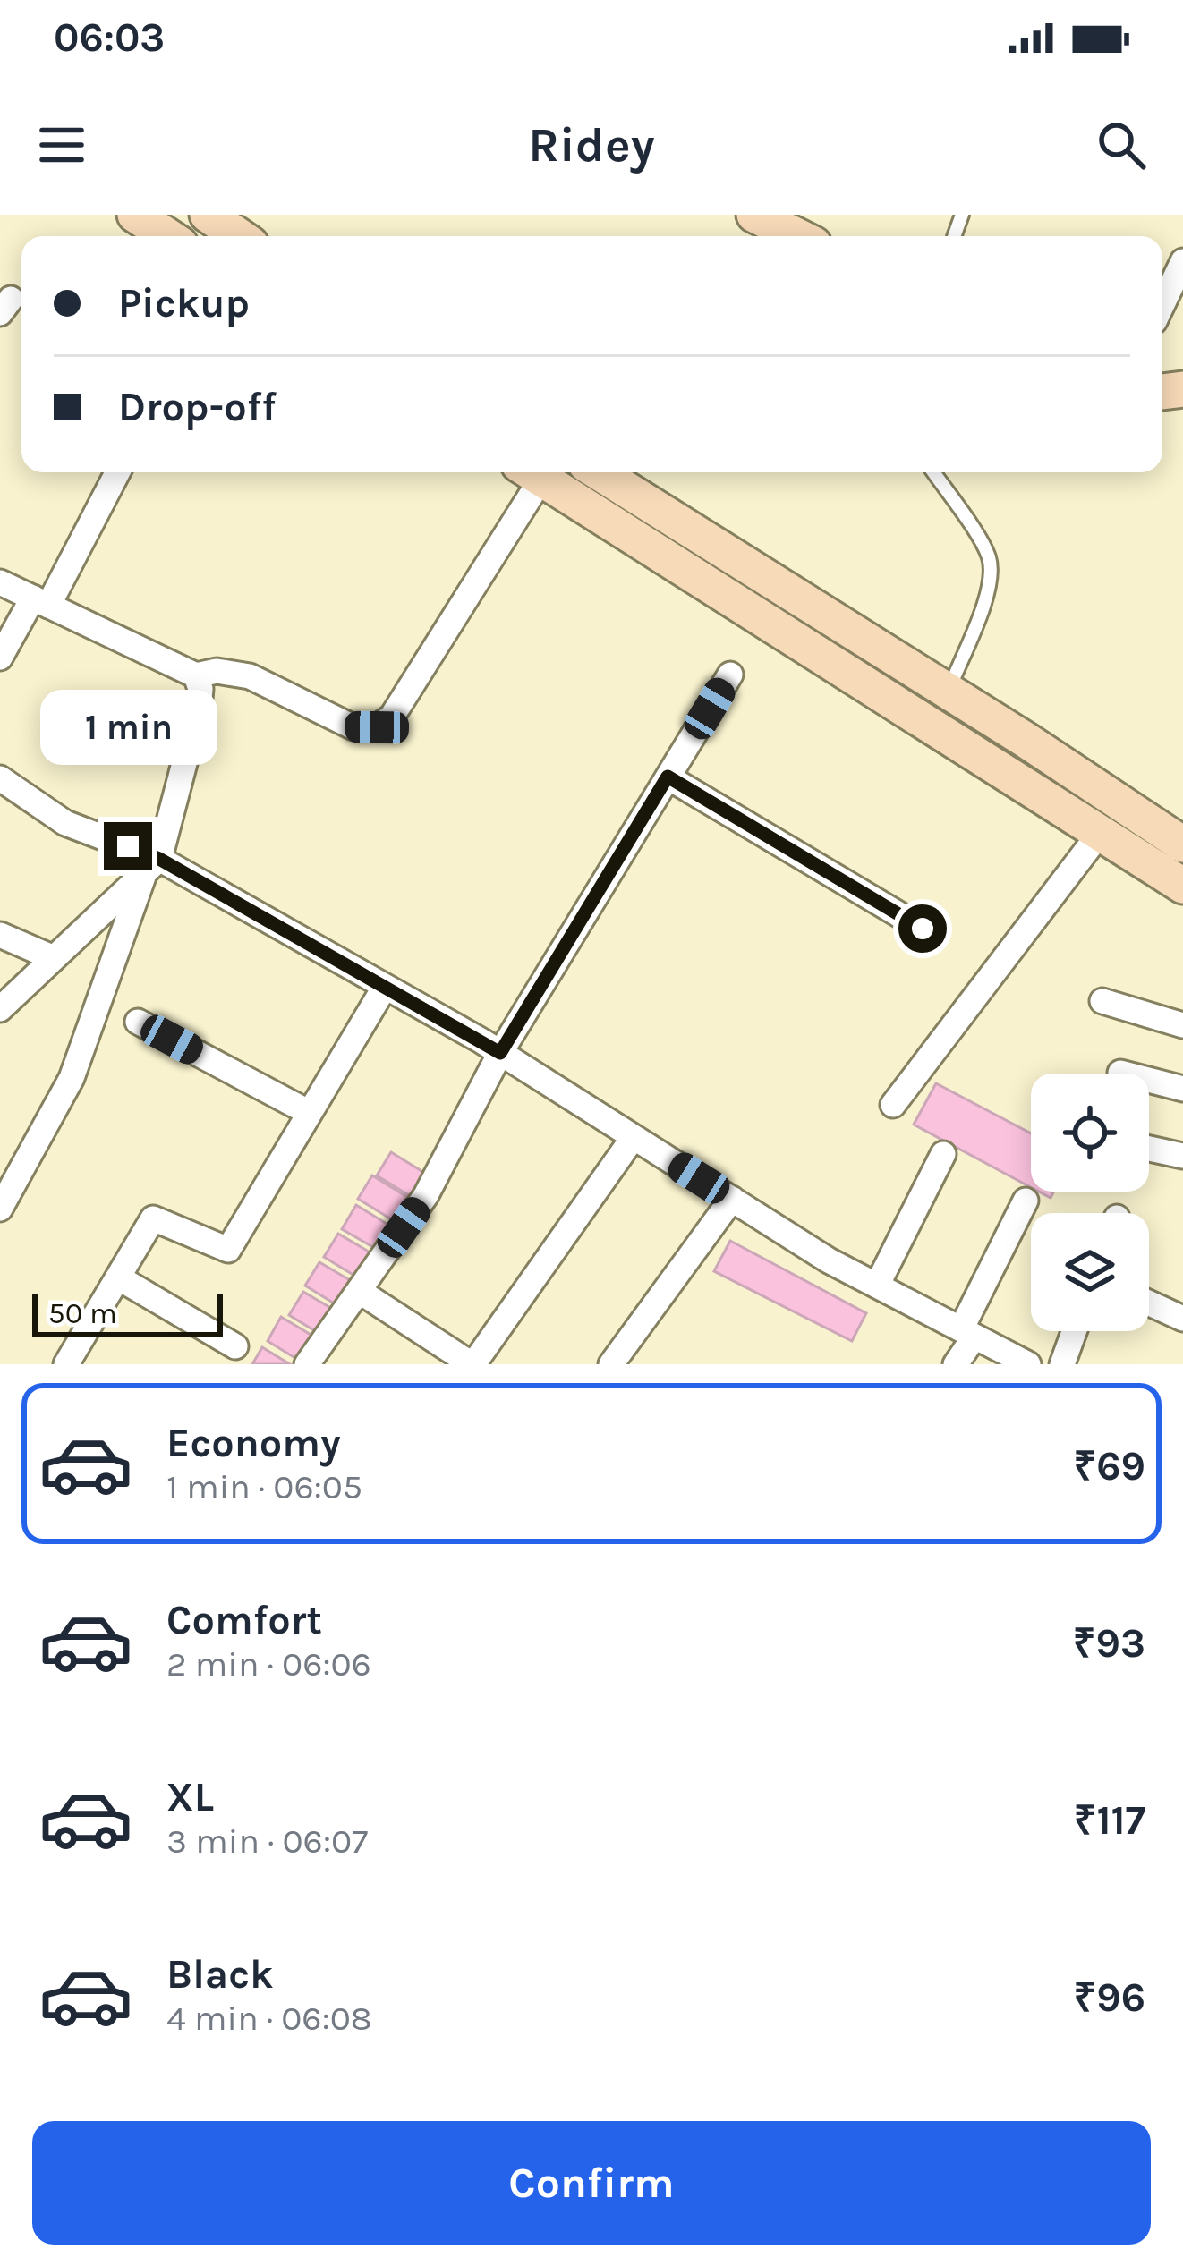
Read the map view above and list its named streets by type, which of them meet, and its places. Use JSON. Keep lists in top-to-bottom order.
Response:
{
  "scale_bar": "50 m",
  "page": {
    "status": "06:03",
    "header": "Ridey",
    "banner": ["Pickup", "Drop-off"],
    "bubble": "1 min",
    "scale": "50 m",
    "list": [
      {
        "name": "Economy",
        "note": "1 min · 06:05",
        "value": "₹69"
      },
      {
        "name": "Comfort",
        "note": "2 min · 06:06",
        "value": "₹93"
      },
      {
        "name": "XL",
        "note": "3 min · 06:07",
        "value": "₹117"
      },
      {
        "name": "Black",
        "note": "4 min · 06:08",
        "value": "₹96"
      }
    ],
    "buttons": "Confirm"
  }
}
